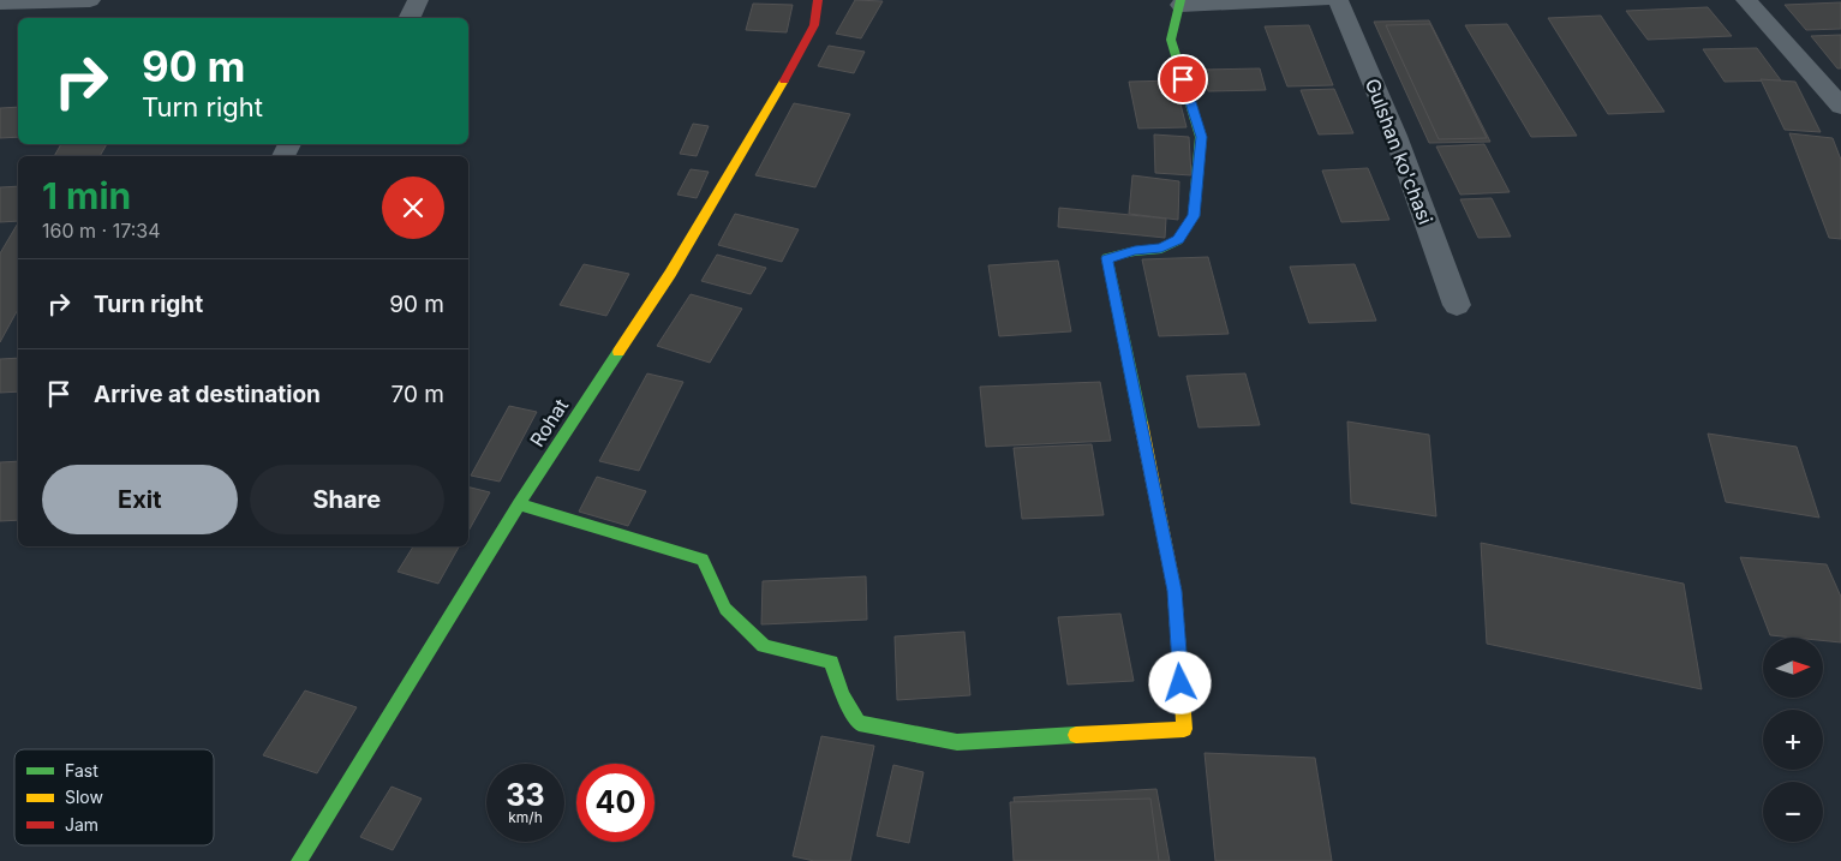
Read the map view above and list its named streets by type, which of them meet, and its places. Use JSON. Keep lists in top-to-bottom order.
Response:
{
  "streets": {
    "street": ["Gulshan ko'chasi", "Rohat"]
  },
  "legend": ["Fast", "Slow", "Jam"],
  "north": "right",
  "page": {
    "turn": ["90 m", "Turn right"],
    "heading": ["1 min", "160 m · 17:34"],
    "list": [
      {
        "name": "Turn right",
        "value": "90 m"
      },
      {
        "name": "Arrive at destination",
        "value": "70 m"
      }
    ],
    "buttons": ["Exit", "Share"],
    "map_buttons": ["+", "−"],
    "speed": "33 km/h",
    "limit": "40"
  }
}
